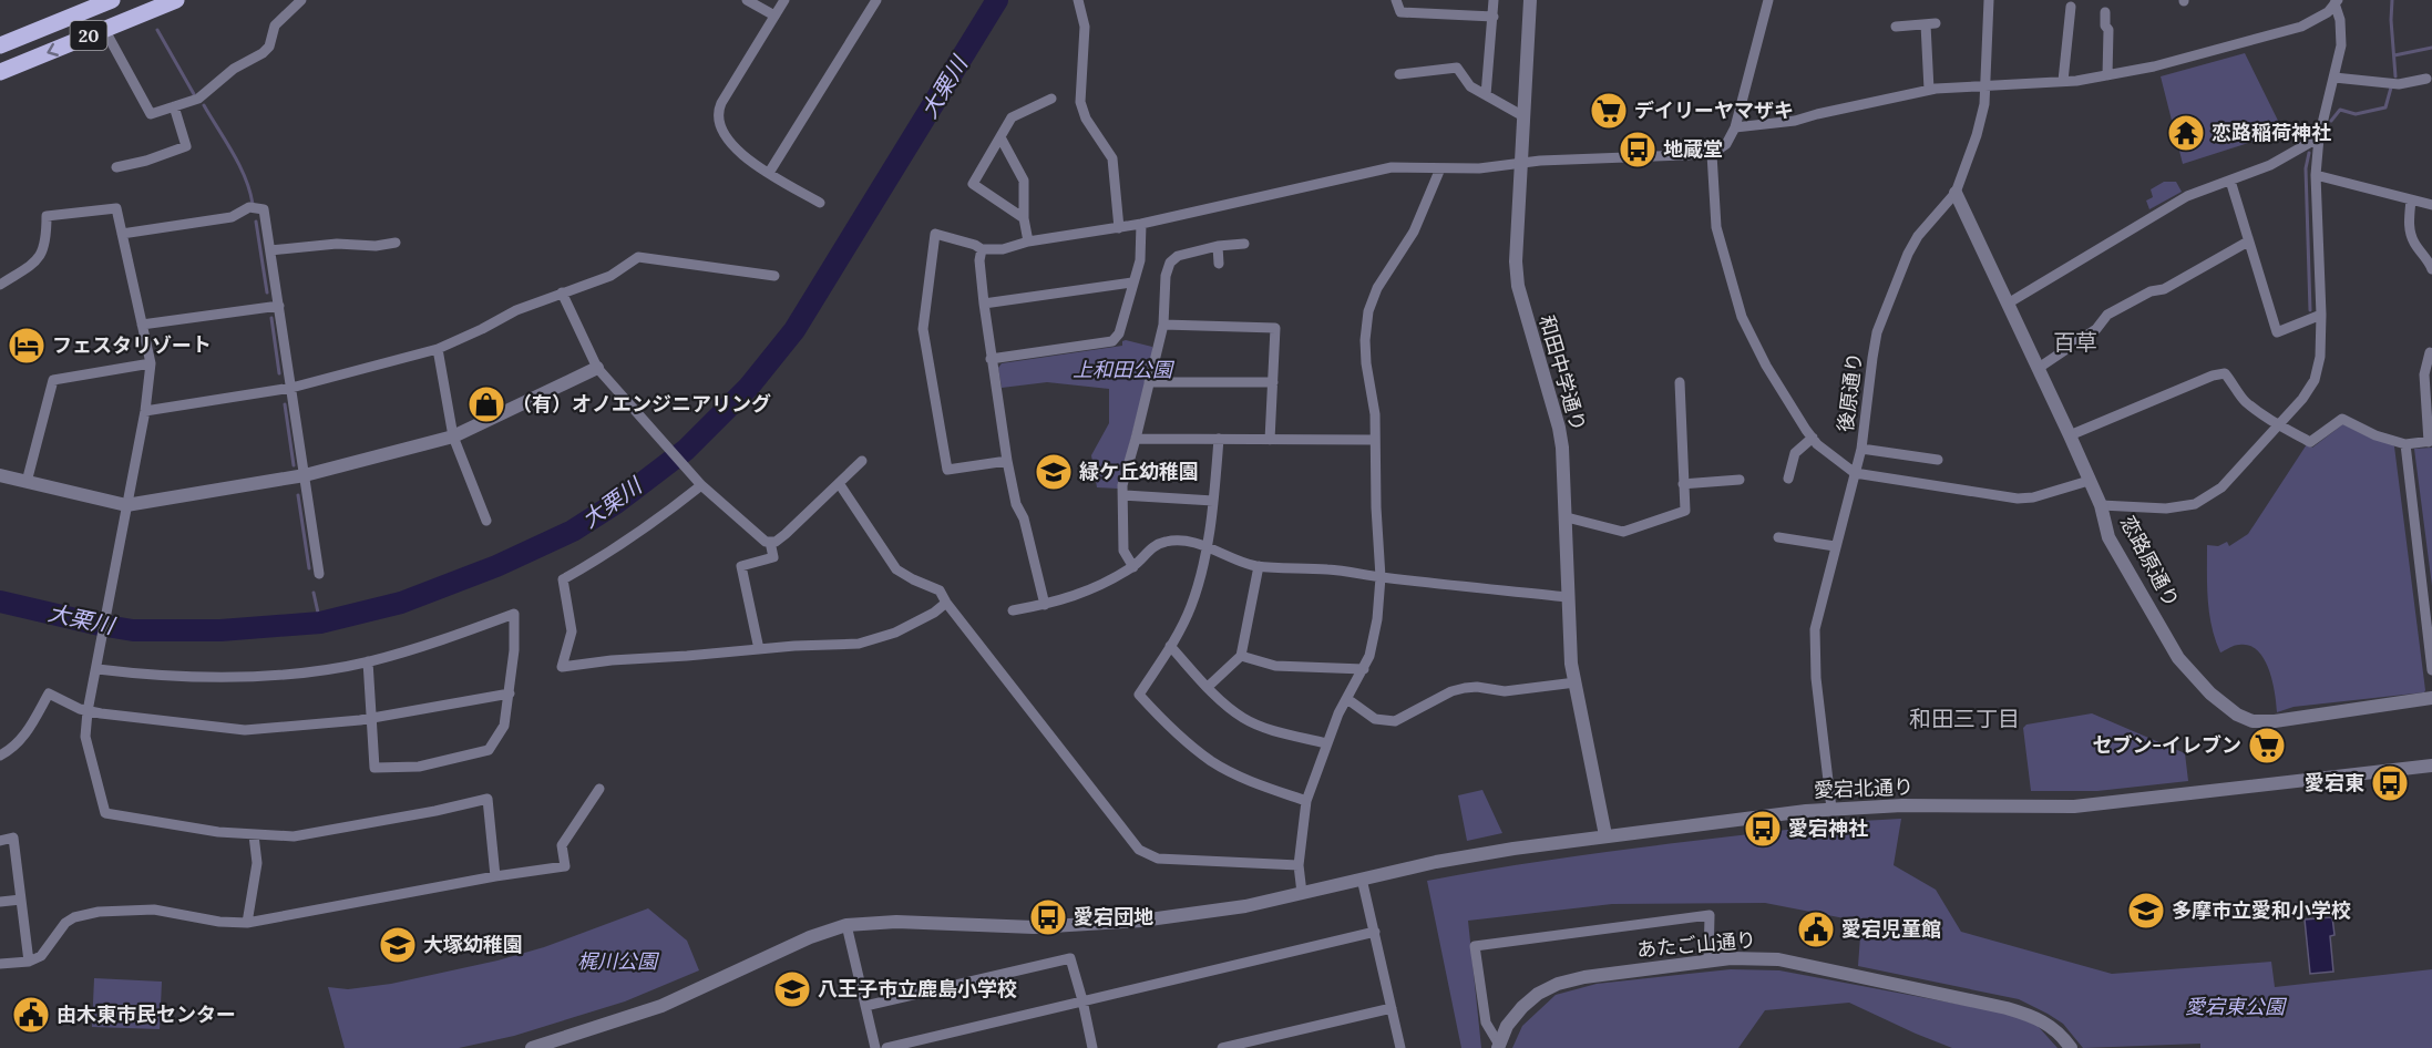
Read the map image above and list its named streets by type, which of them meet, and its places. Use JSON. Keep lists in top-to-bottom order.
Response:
{
  "streets": {
    "main road": ["20"],
    "street": [
      "和田中学通り",
      "後原通り",
      "恋路原通り",
      "愛宕北通り",
      "あたご山通り"
    ]
  },
  "crossings": [
    ["和田中学通り", "愛宕北通り"],
    ["後原通り", "恋路原通り"],
    ["後原通り", "愛宕北通り"]
  ],
  "districts": ["百草", "和田三丁目"],
  "water": ["大栗川"],
  "parks": ["上和田公園", "梶川公園", "愛宕東公園"],
  "places": {
    "supermarket": ["デイリーヤマザキ", "セブン-イレブン"],
    "temple": ["恋路稲荷神社"],
    "bus stop": [
      "地蔵堂",
      "愛宕東",
      "愛宕神社",
      "愛宕団地"
    ],
    "hotel": ["フェスタリゾート"],
    "shop": ["（有）オノエンジニアリング"],
    "school or university": [
      "緑ケ丘幼稚園",
      "多摩市立愛和小学校",
      "大塚幼稚園",
      "八王子市立鹿島小学校"
    ],
    "public building": ["愛宕児童館", "由木東市民センター"]
  }
}
